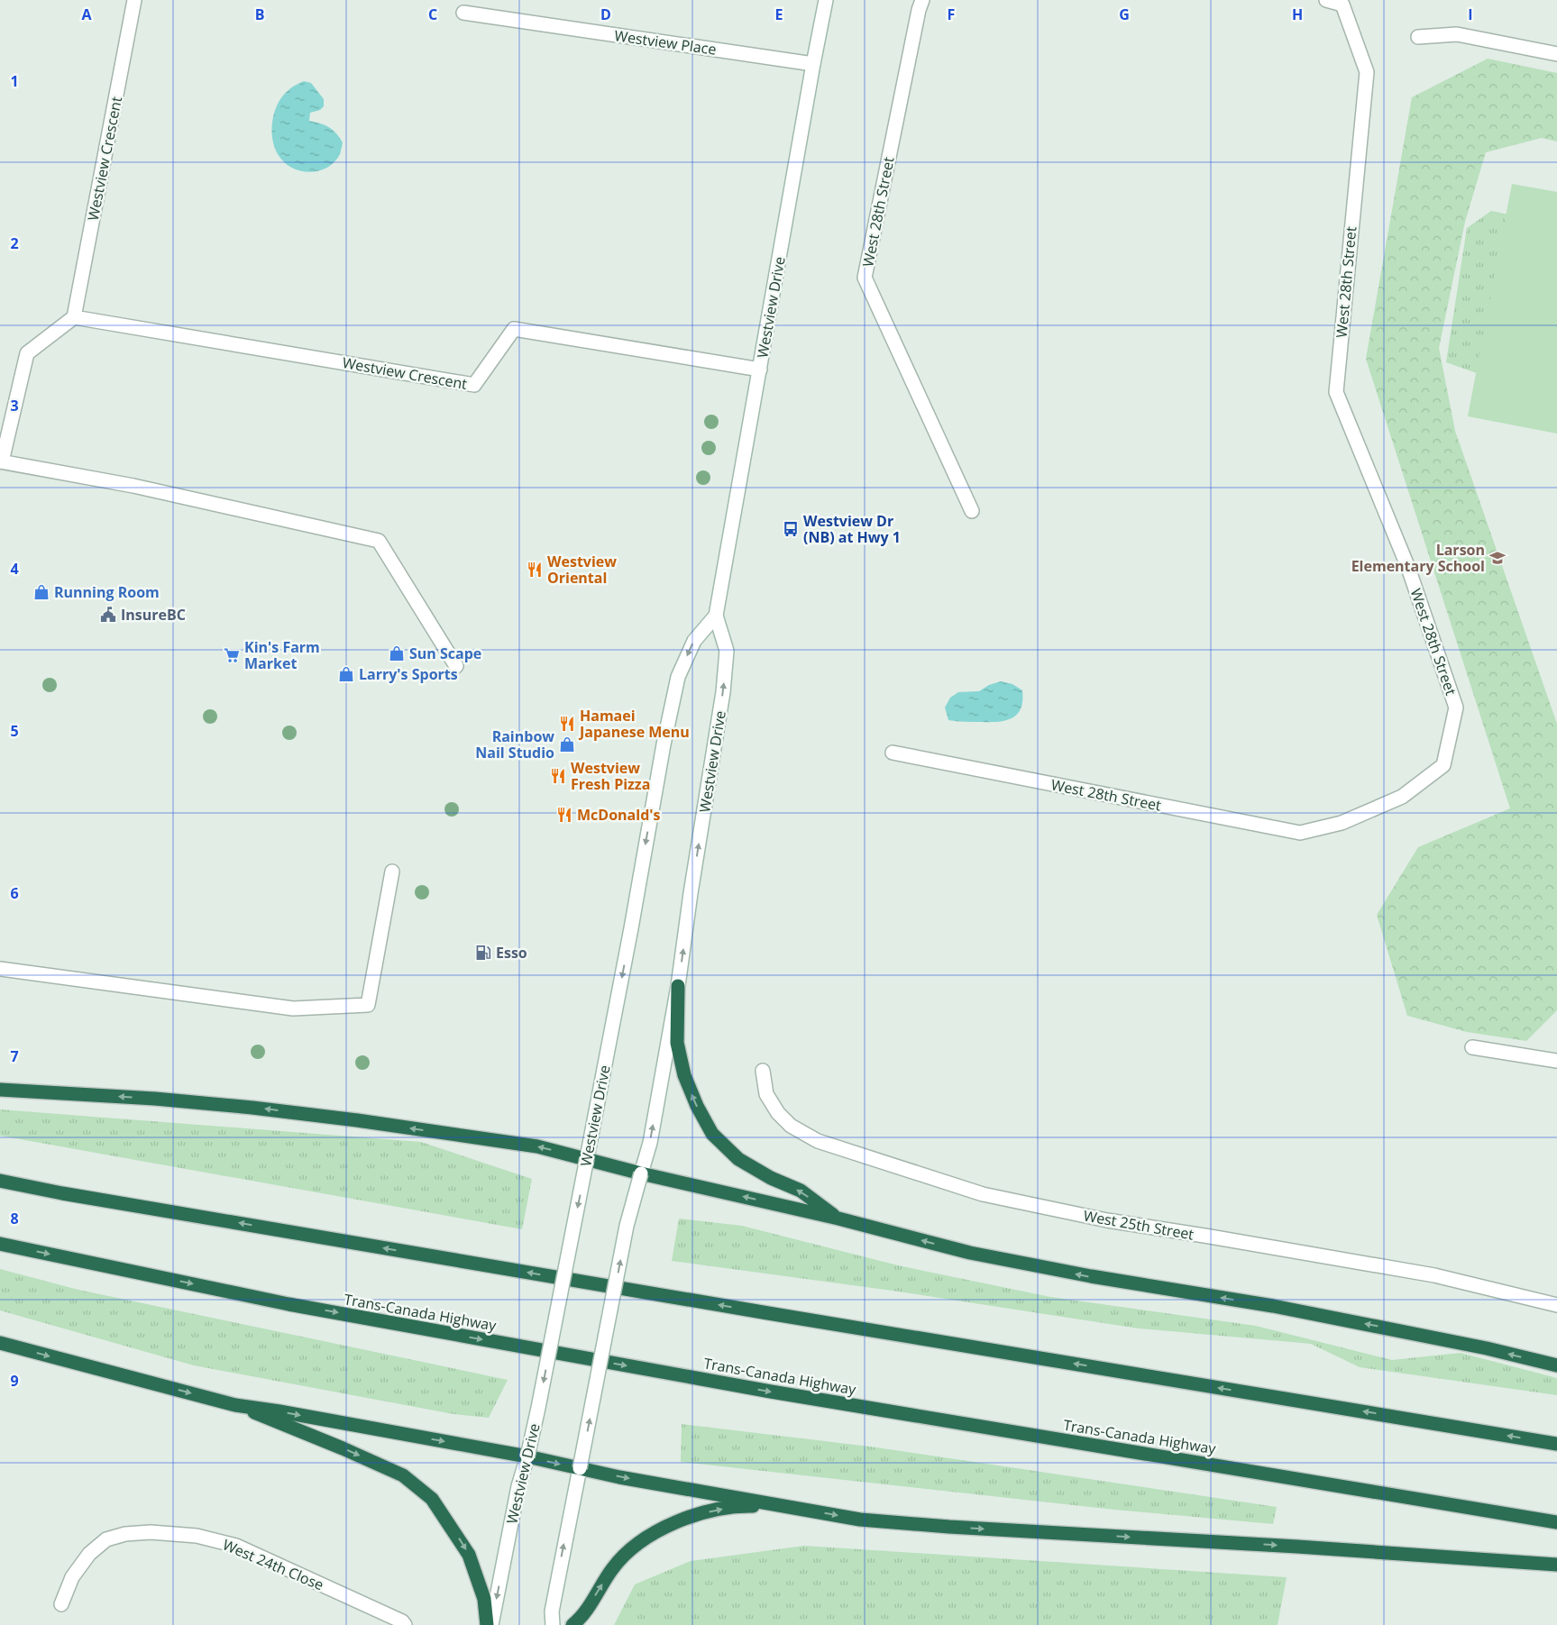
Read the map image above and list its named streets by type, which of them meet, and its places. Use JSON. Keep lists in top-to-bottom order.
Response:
{
  "streets": {
    "highway": ["Trans-Canada Highway"],
    "street": [
      "Westview Place",
      "Westview Crescent",
      "West 28th Street",
      "Westview Drive",
      "West 25th Street",
      "West 24th Close"
    ]
  },
  "crossings": [
    ["Westview Place", "Westview Drive"],
    ["Westview Crescent", "Westview Drive"]
  ],
  "places": {
    "bus stop": ["Westview Dr (NB) at Hwy 1"],
    "school or university": ["Larson Elementary School"],
    "restaurant": [
      "Westview Oriental",
      "Hamaei Japanese Menu",
      "Westview Fresh Pizza",
      "McDonald's"
    ],
    "shop": [
      "Running Room",
      "Sun Scape",
      "Larry's Sports",
      "Rainbow Nail Studio"
    ],
    "public building": ["InsureBC"],
    "supermarket": ["Kin's Farm Market"],
    "fuel station": ["Esso"]
  },
  "grid": {
    "columns": [
      "A",
      "B",
      "C",
      "D",
      "E",
      "F",
      "G",
      "H",
      "I"
    ],
    "rows": [
      "1",
      "2",
      "3",
      "4",
      "5",
      "6",
      "7",
      "8",
      "9"
    ]
  }
}
